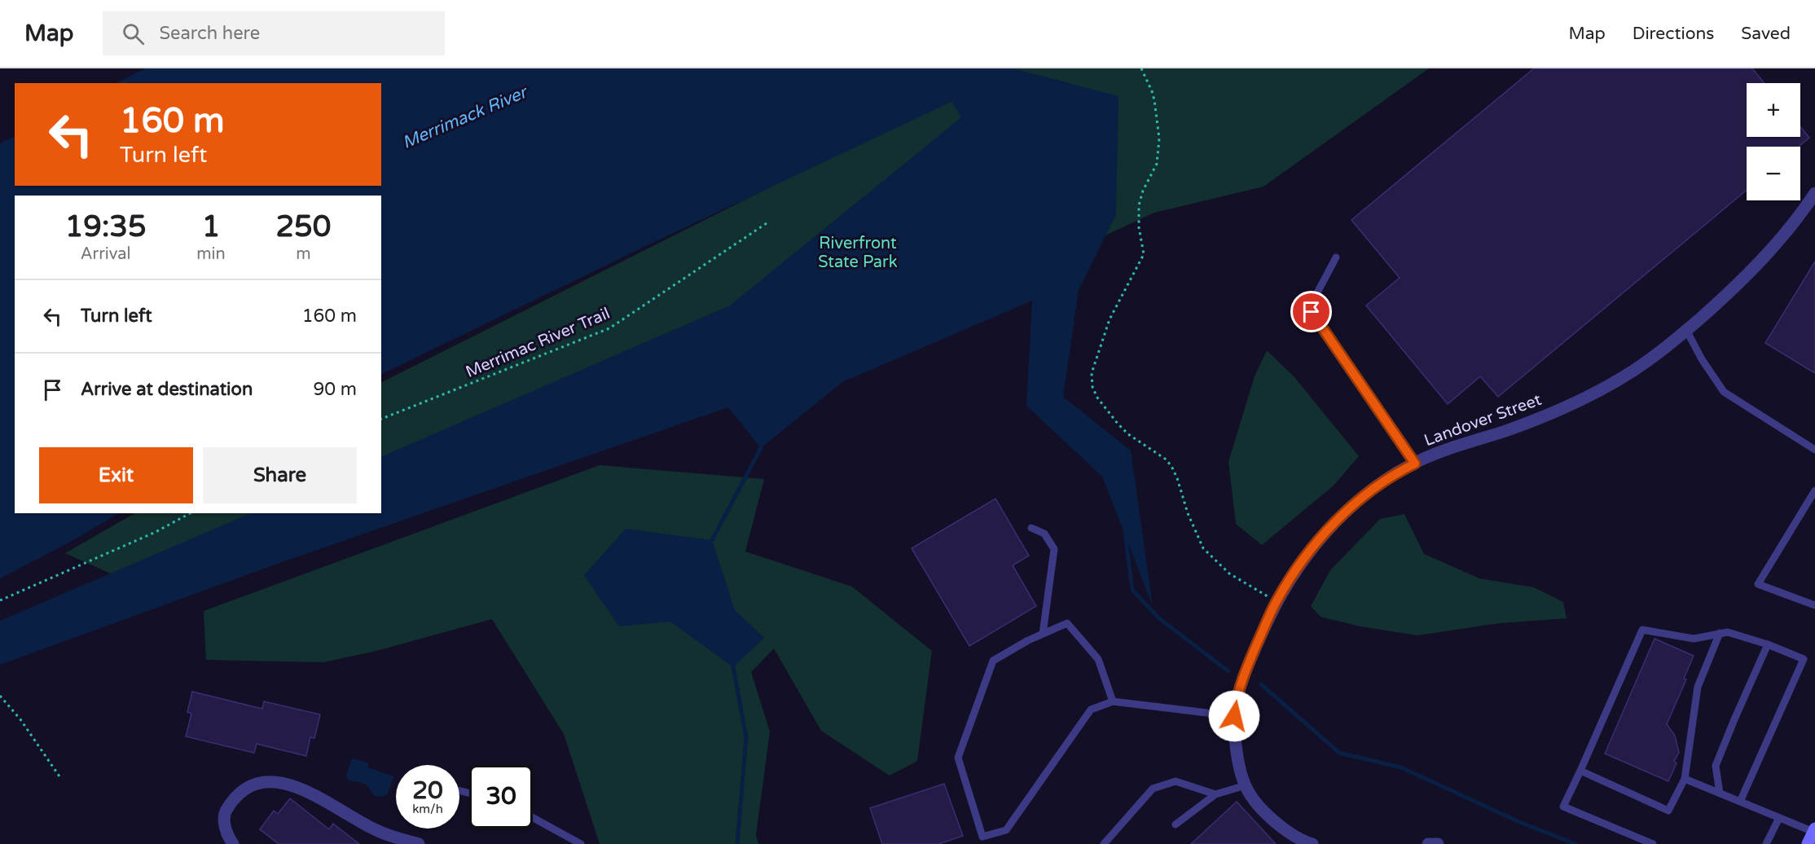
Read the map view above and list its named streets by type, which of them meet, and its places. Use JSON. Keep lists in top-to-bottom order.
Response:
{
  "streets": {
    "street": ["Landover Street"],
    "path": ["Merrimac River Trail"]
  },
  "water": ["Merrimack River"],
  "parks": ["Riverfront State Park"],
  "page": {
    "header": "Map",
    "search": "Search here",
    "nav": ["Map", "Directions", "Saved"],
    "map_buttons": ["+", "−"],
    "turn": ["160 m", "Turn left"],
    "eta": [
      "19:35",
      "Arrival",
      "1",
      "min",
      "250",
      "m"
    ],
    "list": [
      {
        "name": "Turn left",
        "value": "160 m"
      },
      {
        "name": "Arrive at destination",
        "value": "90 m"
      }
    ],
    "buttons": ["Exit", "Share"],
    "speed": "20 km/h",
    "limit": "30"
  }
}
